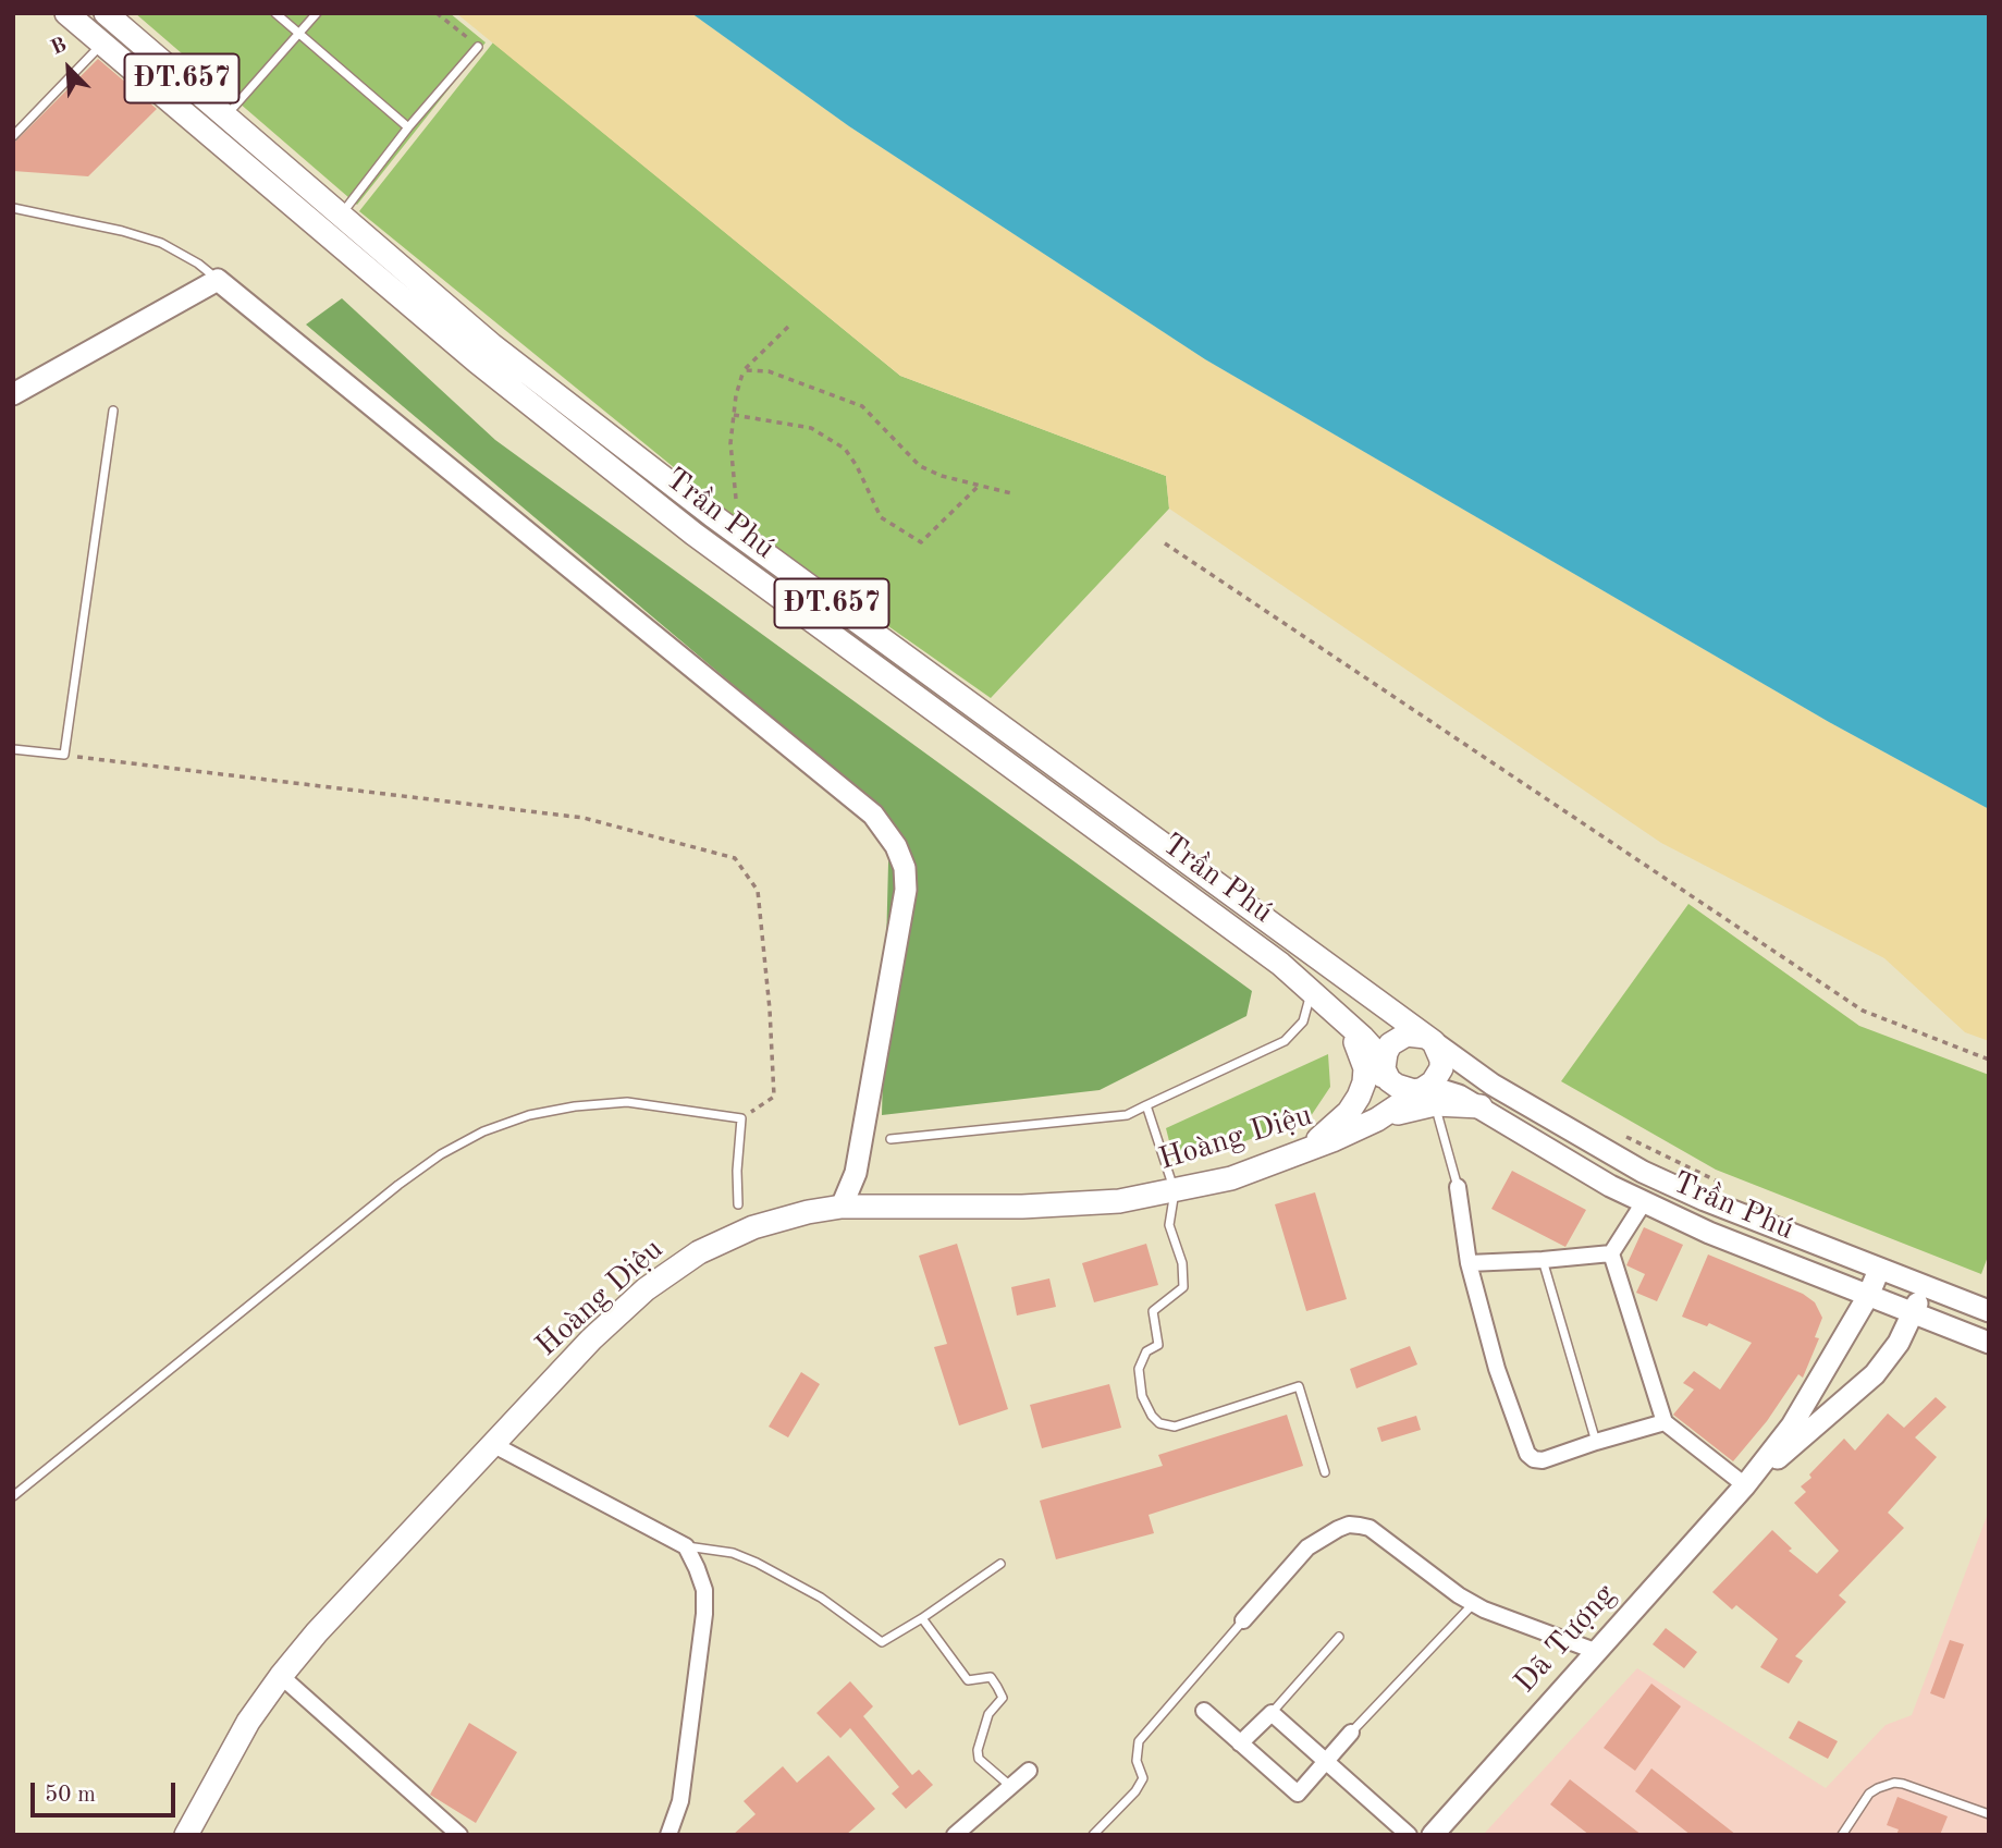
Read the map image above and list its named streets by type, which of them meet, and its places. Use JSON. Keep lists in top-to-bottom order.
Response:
{
  "streets": {
    "main road": ["ĐT.657", "Trần Phú", "Hoàng Diệu"],
    "street": ["Dã Tượng"]
  },
  "crossings": [
    ["ĐT.657", "Trần Phú"],
    ["ĐT.657", "Hoàng Diệu"],
    ["Trần Phú", "Hoàng Diệu"],
    ["Trần Phú", "Dã Tượng"]
  ],
  "scale_bar": "50 m",
  "north": "top left"
}
